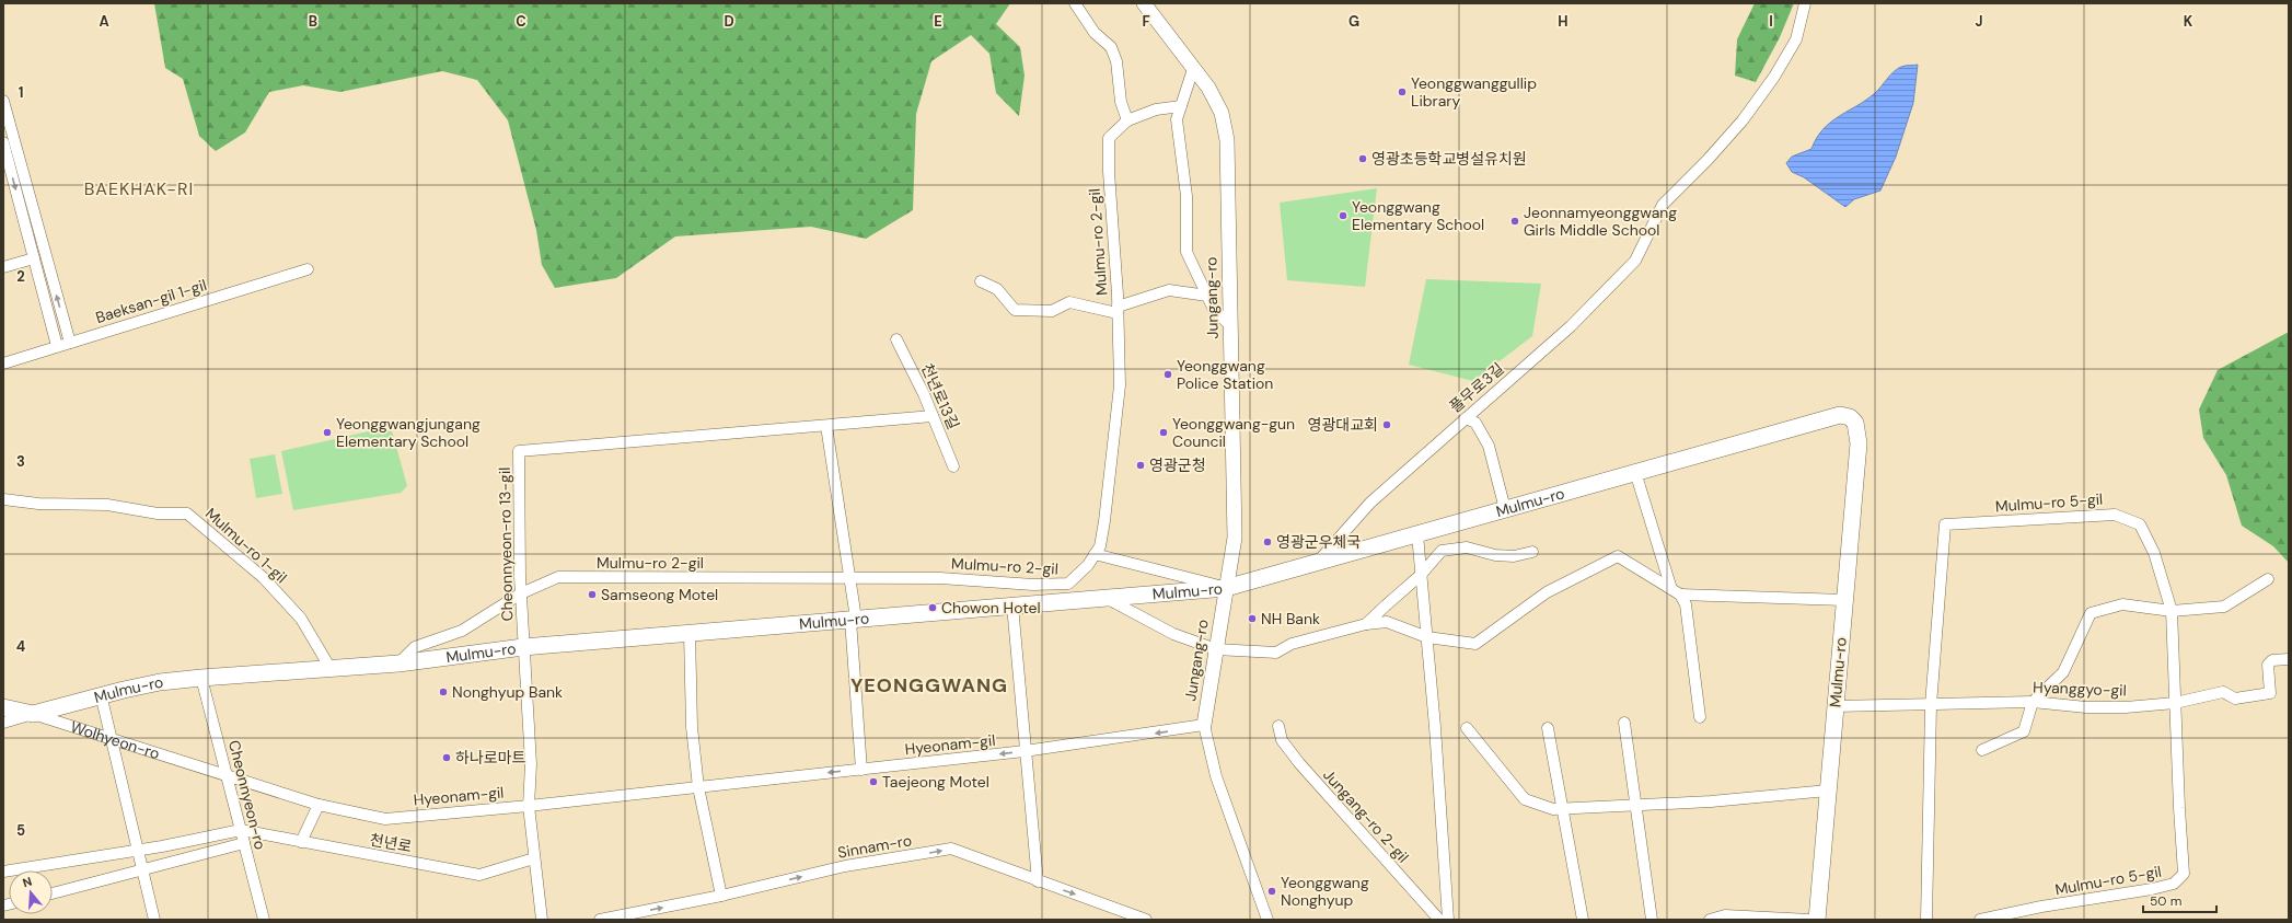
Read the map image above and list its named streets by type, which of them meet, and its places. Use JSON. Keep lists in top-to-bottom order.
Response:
{
  "streets": {
    "main road": ["Mulmu-ro", "Wolhyeon-ro"],
    "street": [
      "Mulmu-ro 2-gil",
      "Jungang-ro",
      "Baeksan-gil 1-gil",
      "풀무로3길",
      "천년로13길",
      "Mulmu-ro 5-gil",
      "Cheonnyeon-ro 13-gil",
      "Mulmu-ro 1-gil",
      "Hyanggyo-gil",
      "Hyeonam-gil",
      "Cheonnyeon-ro",
      "Jungang-ro 2-gil",
      "천년로",
      "Sinnam-ro"
    ]
  },
  "crossings": [
    ["Mulmu-ro 2-gil", "Mulmu-ro"],
    ["Mulmu-ro 2-gil", "Cheonnyeon-ro 13-gil"],
    ["Jungang-ro", "Mulmu-ro"],
    ["Jungang-ro", "Hyeonam-gil"],
    ["풀무로3길", "Mulmu-ro"],
    ["천년로13길", "Cheonnyeon-ro 13-gil"],
    ["Mulmu-ro", "Cheonnyeon-ro 13-gil"],
    ["Mulmu-ro", "Mulmu-ro 1-gil"],
    ["Mulmu-ro", "Hyanggyo-gil"],
    ["Mulmu-ro", "Wolhyeon-ro"],
    ["Mulmu-ro", "Cheonnyeon-ro"],
    ["Mulmu-ro 5-gil", "Hyanggyo-gil"],
    ["Cheonnyeon-ro 13-gil", "Hyeonam-gil"],
    ["Cheonnyeon-ro 13-gil", "천년로"],
    ["Wolhyeon-ro", "Hyeonam-gil"],
    ["Wolhyeon-ro", "Cheonnyeon-ro"],
    ["Hyeonam-gil", "Cheonnyeon-ro"],
    ["Cheonnyeon-ro", "천년로"]
  ],
  "one_way": ["Hyeonam-gil", "Sinnam-ro"],
  "districts": ["BAEKHAK-RI", "YEONGGWANG"],
  "places": [
    "Yeonggwanggullip Library",
    "영광초등학교병설유치원",
    "Yeonggwang Elementary School",
    "Jeonnamyeonggwang Girls Middle School",
    "Yeonggwang Police Station",
    "영광대교회",
    "Yeonggwangjungang Elementary School",
    "Yeonggwang-gun Council",
    "영광군청",
    "영광군우체국",
    "Samseong Motel",
    "Chowon Hotel",
    "NH Bank",
    "Nonghyup Bank",
    "하나로마트",
    "Taejeong Motel",
    "Yeonggwang Nonghyup"
  ],
  "scale_bar": "50 m",
  "north": "top",
  "grid": {
    "columns": [
      "A",
      "B",
      "C",
      "D",
      "E",
      "F",
      "G",
      "H",
      "I",
      "J",
      "K"
    ],
    "rows": [
      "1",
      "2",
      "3",
      "4",
      "5"
    ]
  }
}
